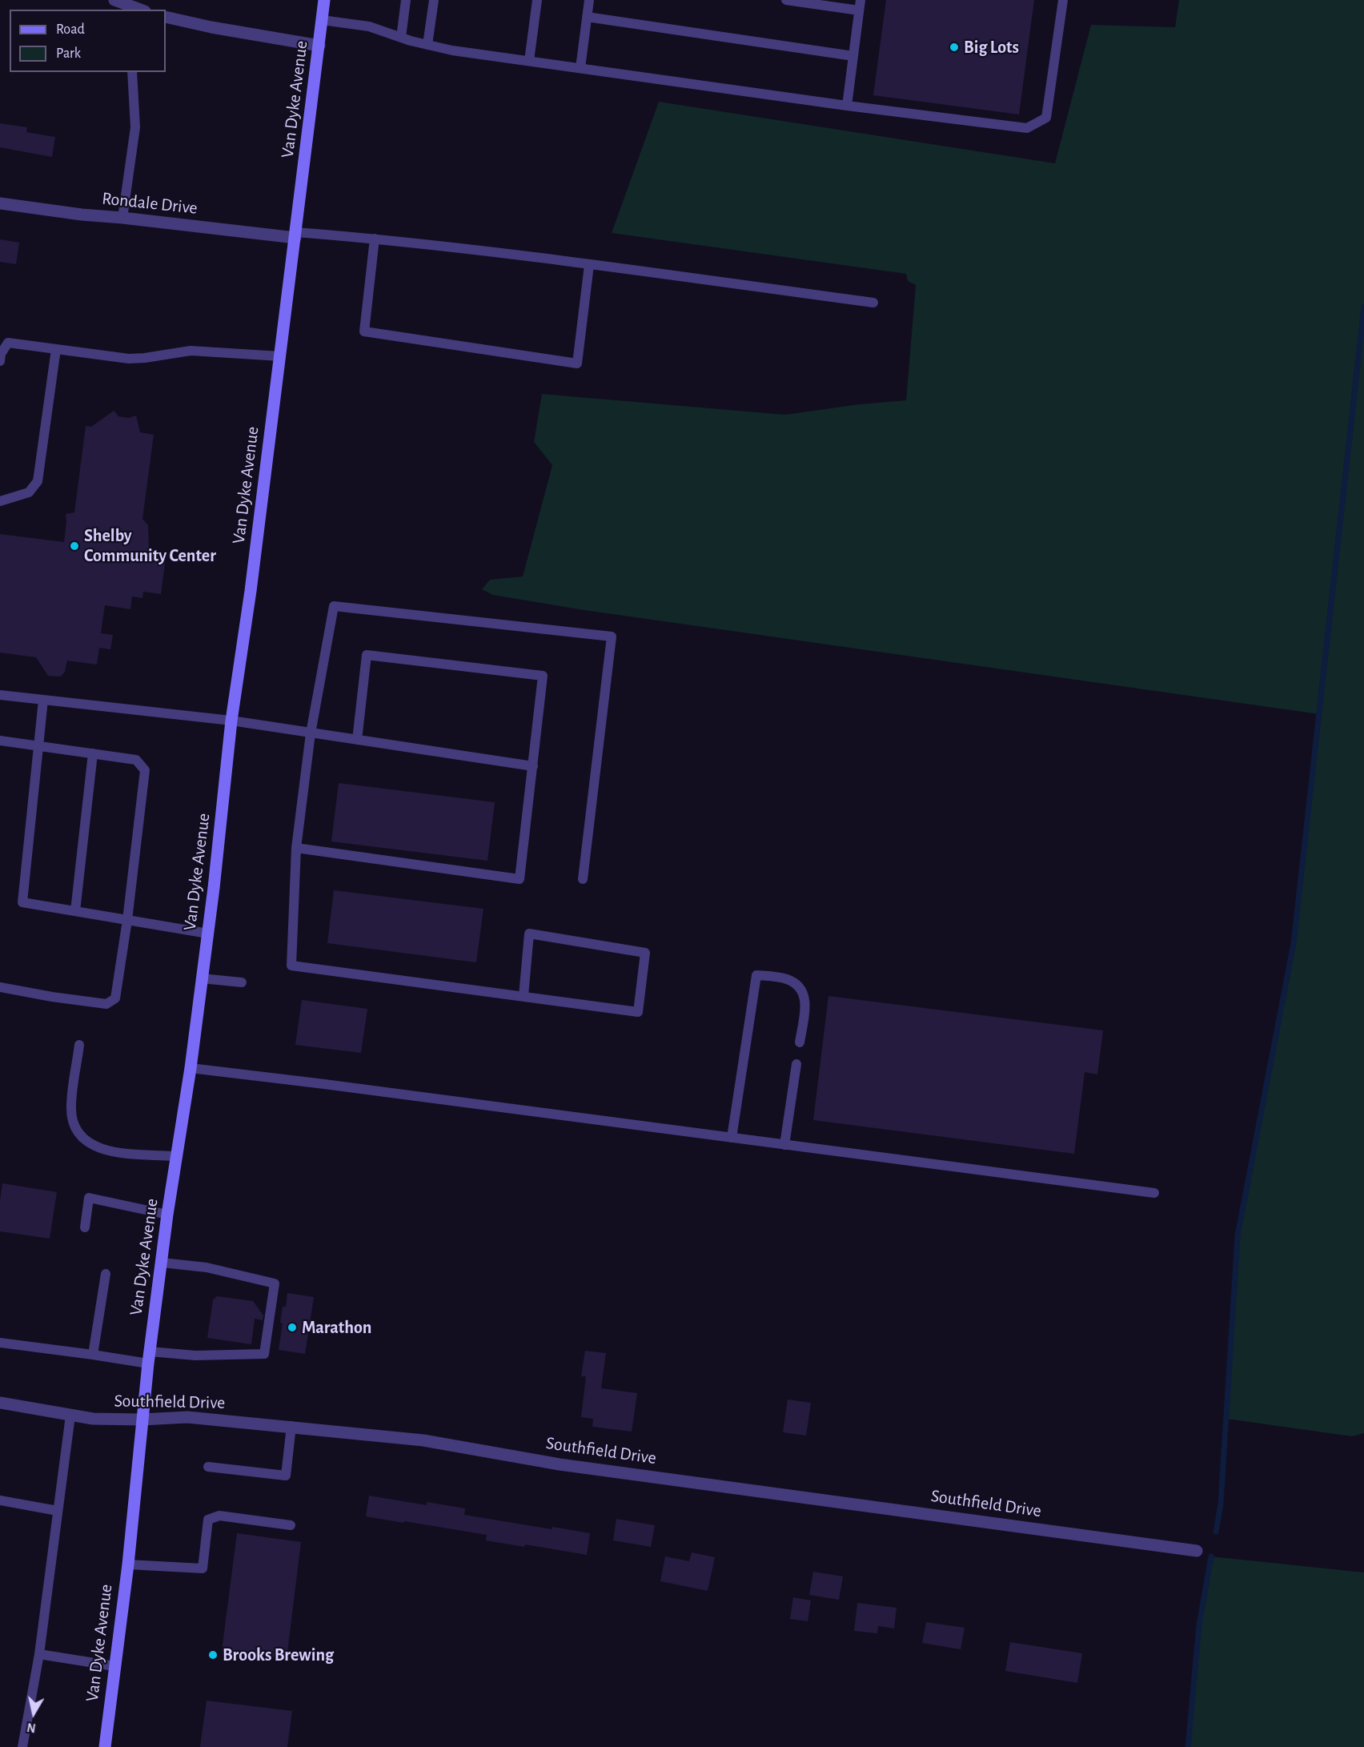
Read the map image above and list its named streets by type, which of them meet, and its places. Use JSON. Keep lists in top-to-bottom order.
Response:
{
  "streets": {
    "main road": ["Van Dyke Avenue"],
    "street": ["Rondale Drive", "Southfield Drive"]
  },
  "crossings": [
    ["Van Dyke Avenue", "Rondale Drive"],
    ["Van Dyke Avenue", "Southfield Drive"]
  ],
  "places": [
    "Big Lots",
    "Shelby Community Center",
    "Marathon",
    "Brooks Brewing"
  ],
  "legend": ["Road", "Park"],
  "north": "bottom"
}
